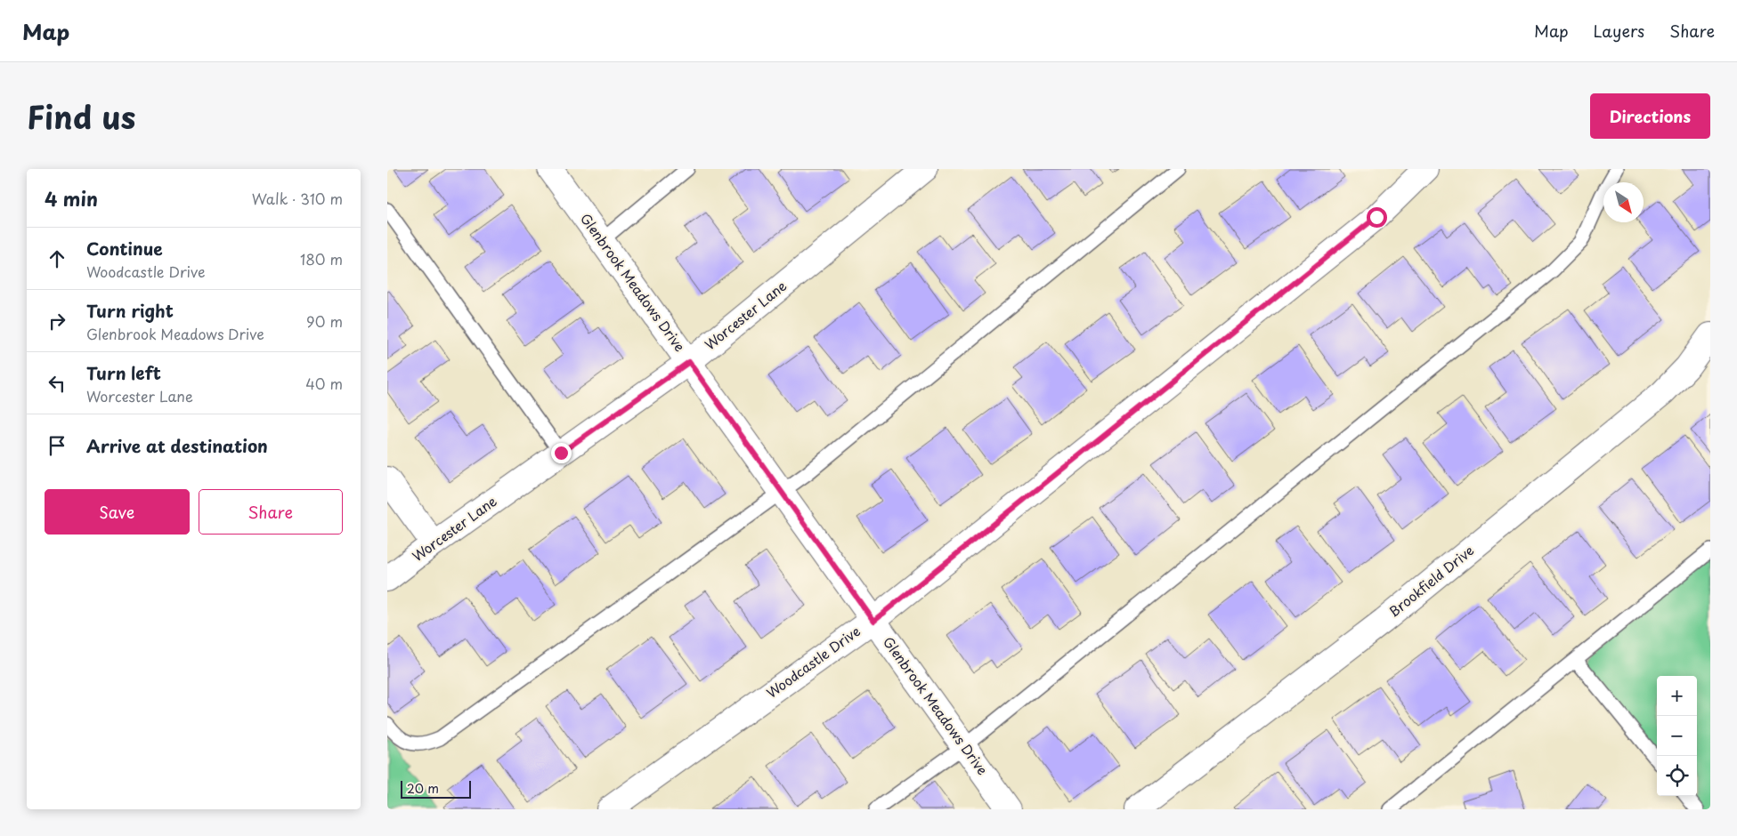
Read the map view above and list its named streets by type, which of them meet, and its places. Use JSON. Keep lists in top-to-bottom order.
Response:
{
  "streets": {
    "street": [
      "Glenbrook Meadows Drive",
      "Worcester Lane",
      "Brookfield Drive",
      "Woodcastle Drive"
    ]
  },
  "crossings": [
    ["Glenbrook Meadows Drive", "Worcester Lane"],
    ["Glenbrook Meadows Drive", "Woodcastle Drive"]
  ],
  "scale_bar": "20 m",
  "north": "bottom right",
  "page": {
    "header": "Map",
    "nav": ["Map", "Layers", "Share"],
    "title": "Find us",
    "buttons": [
      "Directions",
      ["Save", "Share"]
    ],
    "heading": ["4 min", "Walk · 310 m"],
    "list": [
      ["Continue", "Woodcastle Drive", "180 m"],
      ["Turn right", "Glenbrook Meadows Drive", "90 m"],
      ["Turn left", "Worcester Lane", "40 m"],
      "Arrive at destination"
    ],
    "map_buttons": ["+", "−"],
    "scale": "20 m"
  }
}
